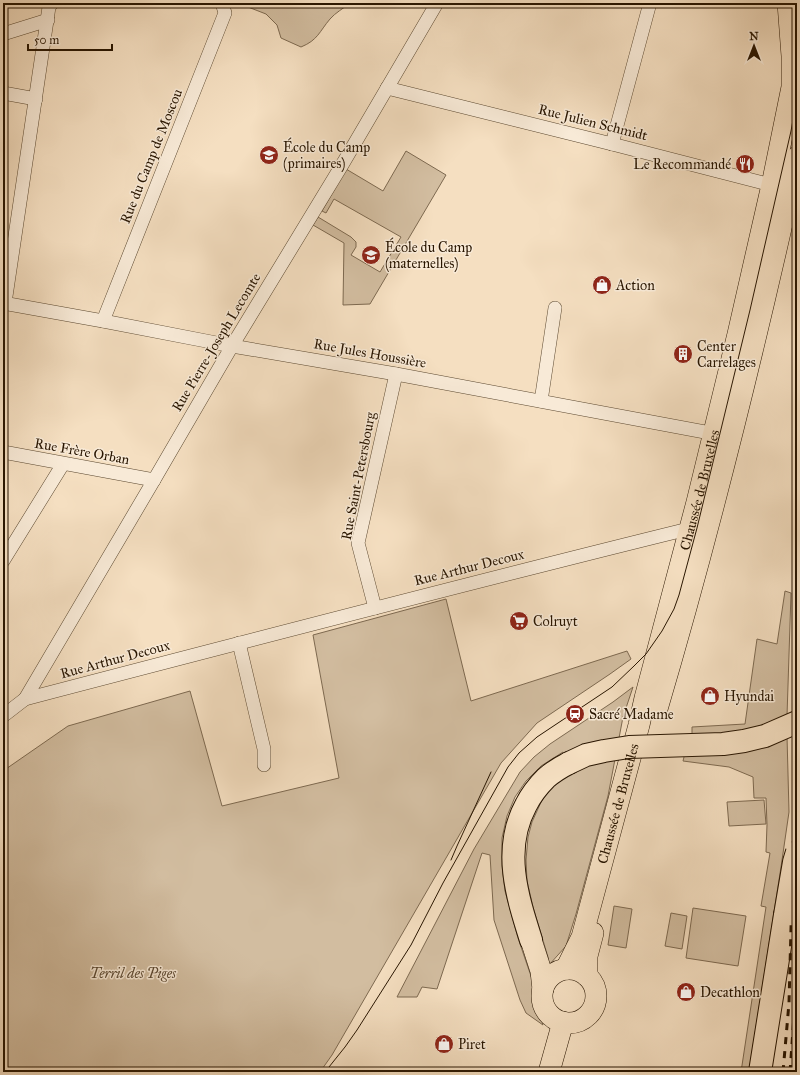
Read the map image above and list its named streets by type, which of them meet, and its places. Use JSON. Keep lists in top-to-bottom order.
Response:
{
  "streets": {
    "main road": ["Chaussée de Bruxelles"],
    "street": [
      "Rue Julien Schmidt",
      "Rue du Camp de Moscou",
      "Rue Pierre-Joseph Lecomte",
      "Rue Jules Houssière",
      "Rue Frère Orban",
      "Rue Saint-Petersbourg",
      "Rue Arthur Decoux"
    ]
  },
  "crossings": [
    ["Rue Julien Schmidt", "Rue Pierre-Joseph Lecomte"],
    ["Rue Julien Schmidt", "Chaussée de Bruxelles"],
    ["Rue du Camp de Moscou", "Rue Jules Houssière"],
    ["Rue Pierre-Joseph Lecomte", "Rue Jules Houssière"],
    ["Rue Pierre-Joseph Lecomte", "Rue Frère Orban"],
    ["Rue Pierre-Joseph Lecomte", "Rue Arthur Decoux"],
    ["Rue Jules Houssière", "Rue Saint-Petersbourg"],
    ["Rue Jules Houssière", "Chaussée de Bruxelles"],
    ["Rue Saint-Petersbourg", "Rue Arthur Decoux"],
    ["Chaussée de Bruxelles", "Rue Arthur Decoux"]
  ],
  "parks": ["Terril des Piges"],
  "places": {
    "school or university": ["École du Camp (primaires)", "École du Camp (maternelles)"],
    "restaurant": ["Le Recommandé"],
    "shop": [
      "Action",
      "Hyundai",
      "Decathlon",
      "Piret"
    ],
    "building": ["Center Carrelages"],
    "supermarket": ["Colruyt"],
    "station": ["Sacré Madame"]
  },
  "scale_bar": "50 m",
  "north": "top"
}
